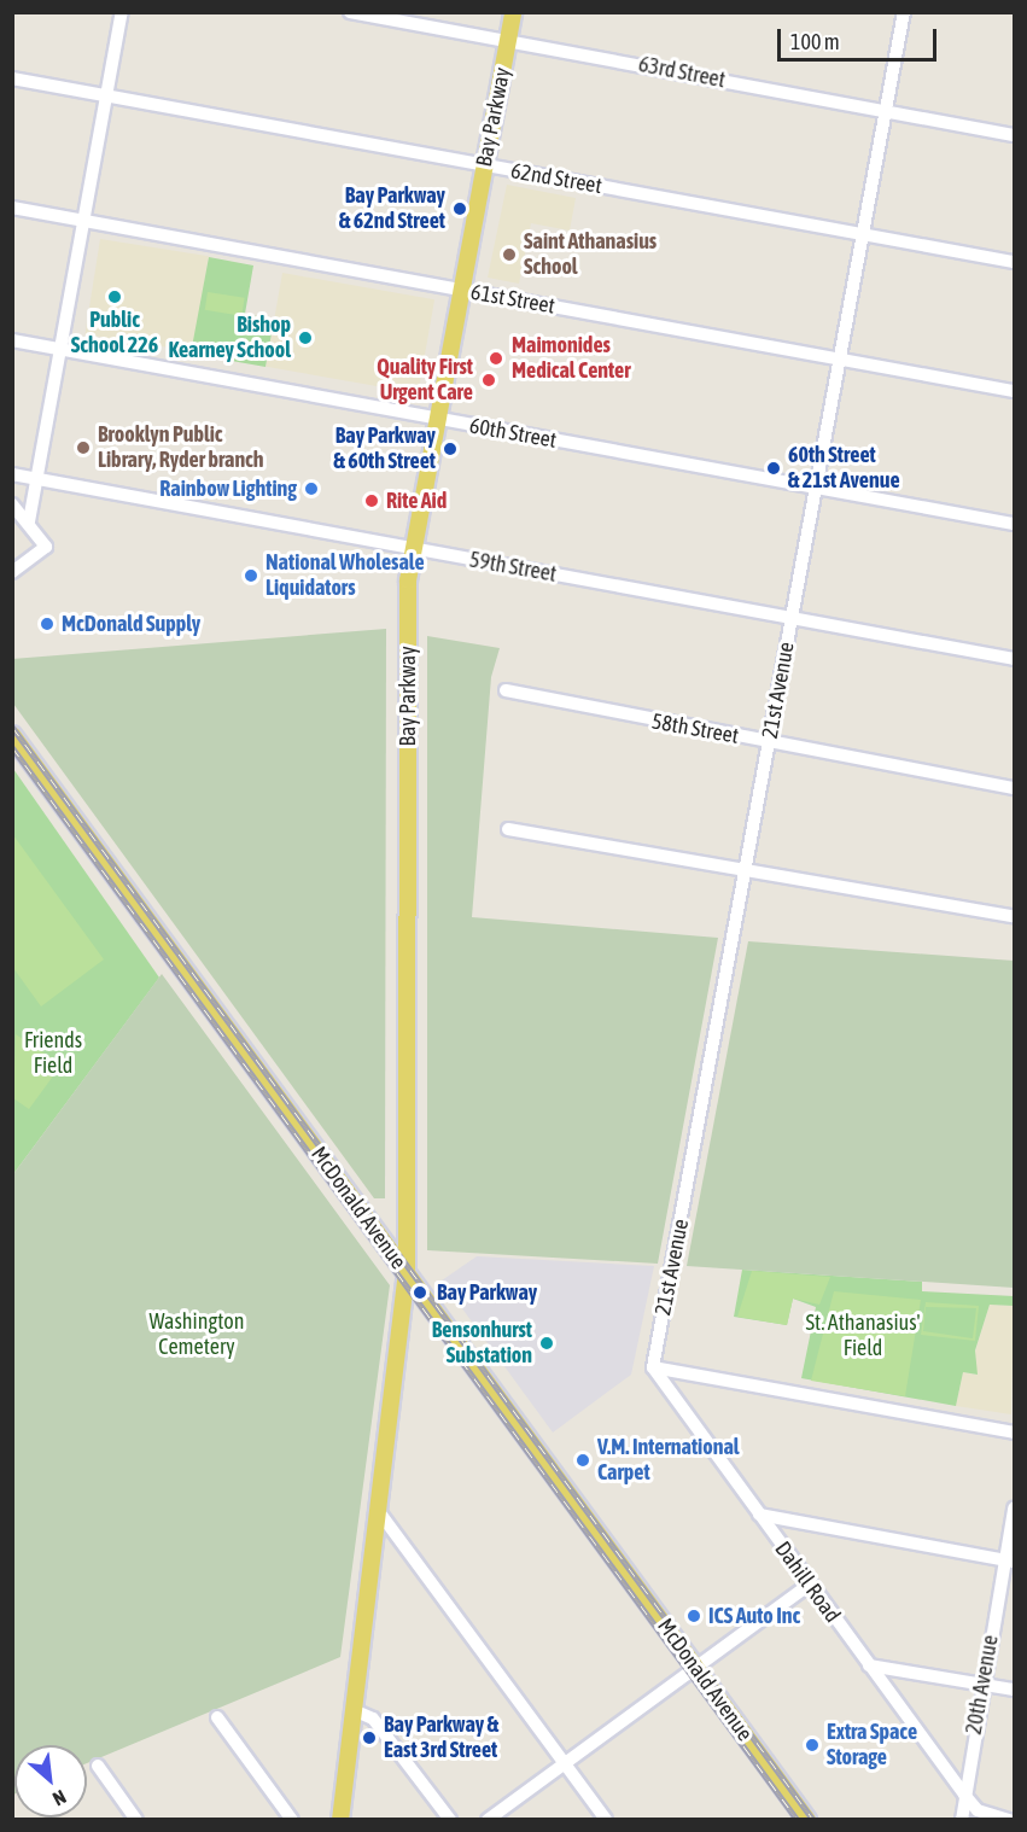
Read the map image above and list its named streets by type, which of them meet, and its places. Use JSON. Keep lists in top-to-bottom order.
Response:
{
  "streets": {
    "main road": ["Bay Parkway", "McDonald Avenue"],
    "street": [
      "63rd Street",
      "62nd Street",
      "61st Street",
      "60th Street",
      "59th Street",
      "21st Avenue",
      "58th Street",
      "Dahill Road",
      "20th Avenue"
    ]
  },
  "crossings": [
    ["63rd Street", "Bay Parkway"],
    ["63rd Street", "21st Avenue"],
    ["Bay Parkway", "62nd Street"],
    ["Bay Parkway", "61st Street"],
    ["Bay Parkway", "60th Street"],
    ["Bay Parkway", "59th Street"],
    ["Bay Parkway", "McDonald Avenue"],
    ["62nd Street", "21st Avenue"],
    ["61st Street", "21st Avenue"],
    ["60th Street", "21st Avenue"],
    ["59th Street", "21st Avenue"],
    ["21st Avenue", "58th Street"],
    ["21st Avenue", "Dahill Road"],
    ["Dahill Road", "20th Avenue"]
  ],
  "parks": ["Friends Field", "Washington Cemetery", "St. Athanasius' Field"],
  "places": [
    "Bay Parkway & 62nd Street",
    "Saint Athanasius School",
    "Public School 226",
    "Bishop Kearney School",
    "Maimonides Medical Center",
    "Quality First Urgent Care",
    "Brooklyn Public Library, Ryder branch",
    "Bay Parkway & 60th Street",
    "60th Street & 21st Avenue",
    "Rainbow Lighting",
    "Rite Aid",
    "National Wholesale Liquidators",
    "McDonald Supply",
    "Bay Parkway",
    "Bensonhurst Substation",
    "V.M. International Carpet",
    "ICS Auto Inc",
    "Bay Parkway & East 3rd Street",
    "Extra Space Storage"
  ],
  "scale_bar": "100 m",
  "north": "bottom right"
}
